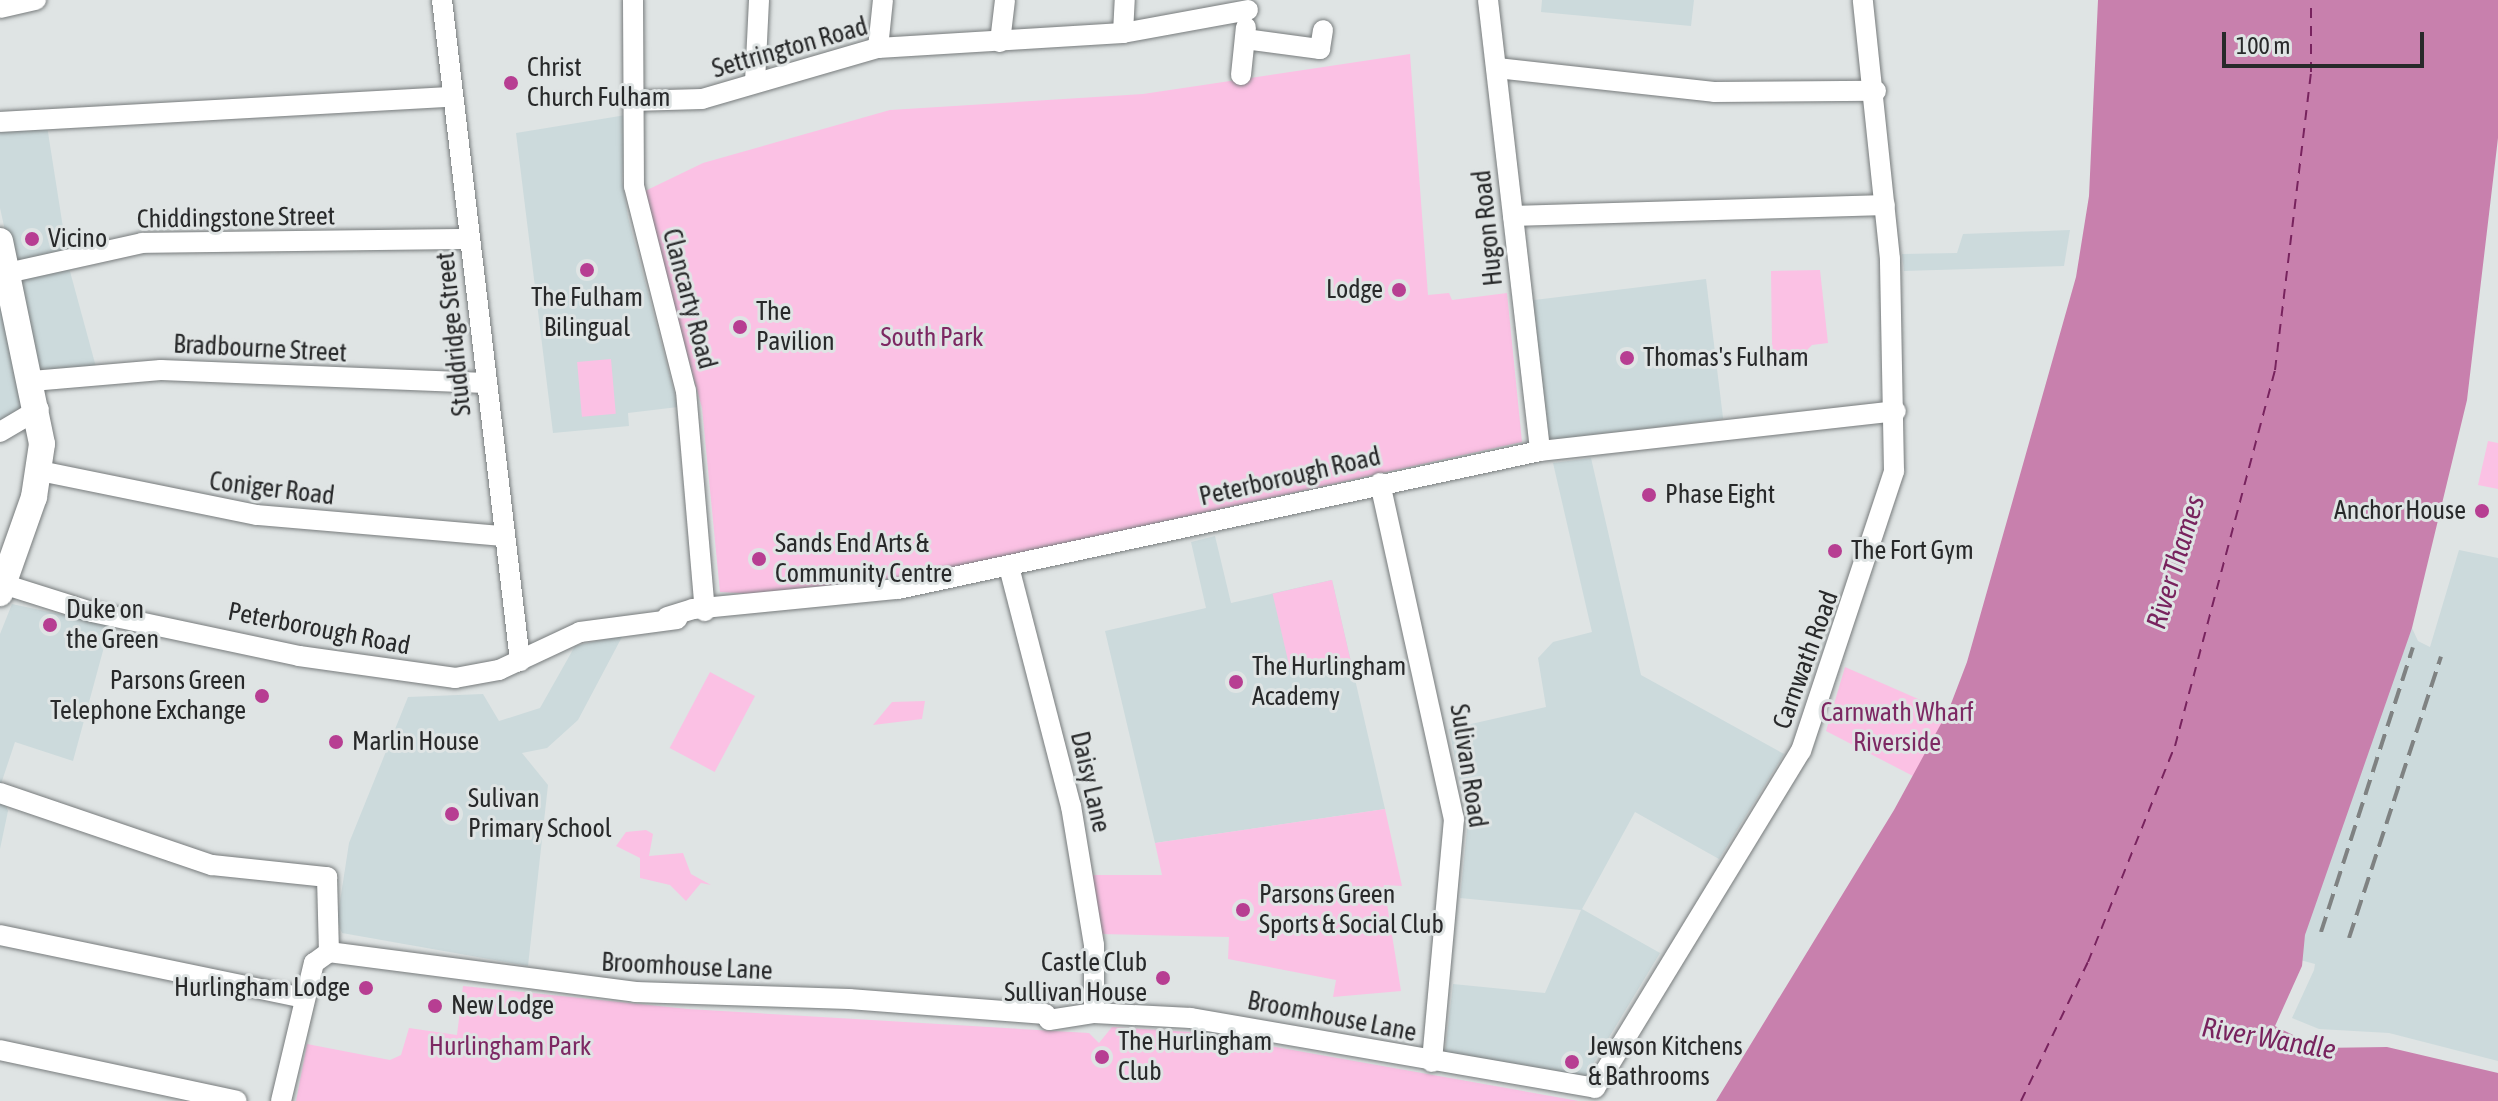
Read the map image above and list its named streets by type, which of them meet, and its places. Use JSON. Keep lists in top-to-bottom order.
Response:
{
  "streets": {
    "street": [
      "Settrington Road",
      "Chiddingstone Street",
      "Hugon Road",
      "Clancarty Road",
      "Studdridge Street",
      "Bradbourne Street",
      "Peterborough Road",
      "Coniger Road",
      "Carnwath Road",
      "Sulivan Road",
      "Daisy Lane",
      "Broomhouse Lane"
    ]
  },
  "crossings": [
    ["Settrington Road", "Clancarty Road"],
    ["Chiddingstone Street", "Studdridge Street"],
    ["Hugon Road", "Peterborough Road"],
    ["Clancarty Road", "Peterborough Road"],
    ["Studdridge Street", "Bradbourne Street"],
    ["Studdridge Street", "Peterborough Road"],
    ["Studdridge Street", "Coniger Road"],
    ["Peterborough Road", "Carnwath Road"],
    ["Peterborough Road", "Sulivan Road"],
    ["Peterborough Road", "Daisy Lane"],
    ["Carnwath Road", "Broomhouse Lane"],
    ["Sulivan Road", "Broomhouse Lane"],
    ["Daisy Lane", "Broomhouse Lane"]
  ],
  "water": ["River Thames", "River Wandle"],
  "parks": ["South Park", "Carnwath Wharf Riverside", "Hurlingham Park"],
  "places": [
    "Christ Church Fulham",
    "Vicino",
    "The Fulham Bilingual",
    "Lodge",
    "The Pavilion",
    "Thomas's Fulham",
    "Phase Eight",
    "Anchor House",
    "The Fort Gym",
    "Sands End Arts & Community Centre",
    "Duke on the Green",
    "The Hurlingham Academy",
    "Parsons Green Telephone Exchange",
    "Marlin House",
    "Sulivan Primary School",
    "Parsons Green Sports & Social Club",
    "Castle Club Sullivan House",
    "Hurlingham Lodge",
    "New Lodge",
    "The Hurlingham Club",
    "Jewson Kitchens & Bathrooms"
  ],
  "scale_bar": "100 m"
}
